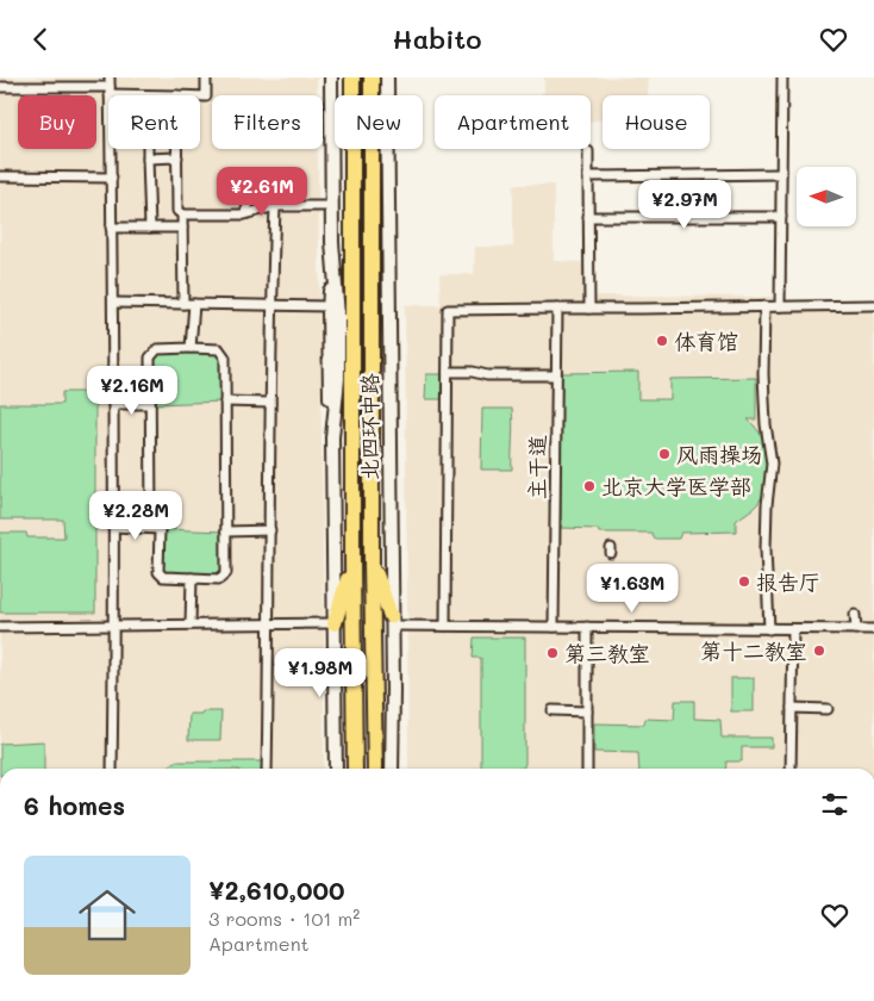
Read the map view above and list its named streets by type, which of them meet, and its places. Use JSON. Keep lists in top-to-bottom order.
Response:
{
  "streets": {
    "highway": ["北四环中路"],
    "street": ["主干道"]
  },
  "places": [
    "体育馆",
    "风雨操场",
    "北京大学医学部",
    "报告厅",
    "第十二教室",
    "第三教室"
  ],
  "north": "left",
  "page": {
    "header": "Habito",
    "chip": [
      "Buy",
      "Rent",
      "Filters",
      "New",
      "Apartment",
      "House"
    ],
    "price": [
      "¥2.61M",
      "¥2.97M",
      "¥2.16M",
      "¥2.28M",
      "¥1.63M",
      "¥1.98M"
    ],
    "heading": "6 homes",
    "list": [
      {
        "name": "¥2,610,000",
        "note": "3 rooms · 101 m² · Apartment"
      }
    ]
  }
}
